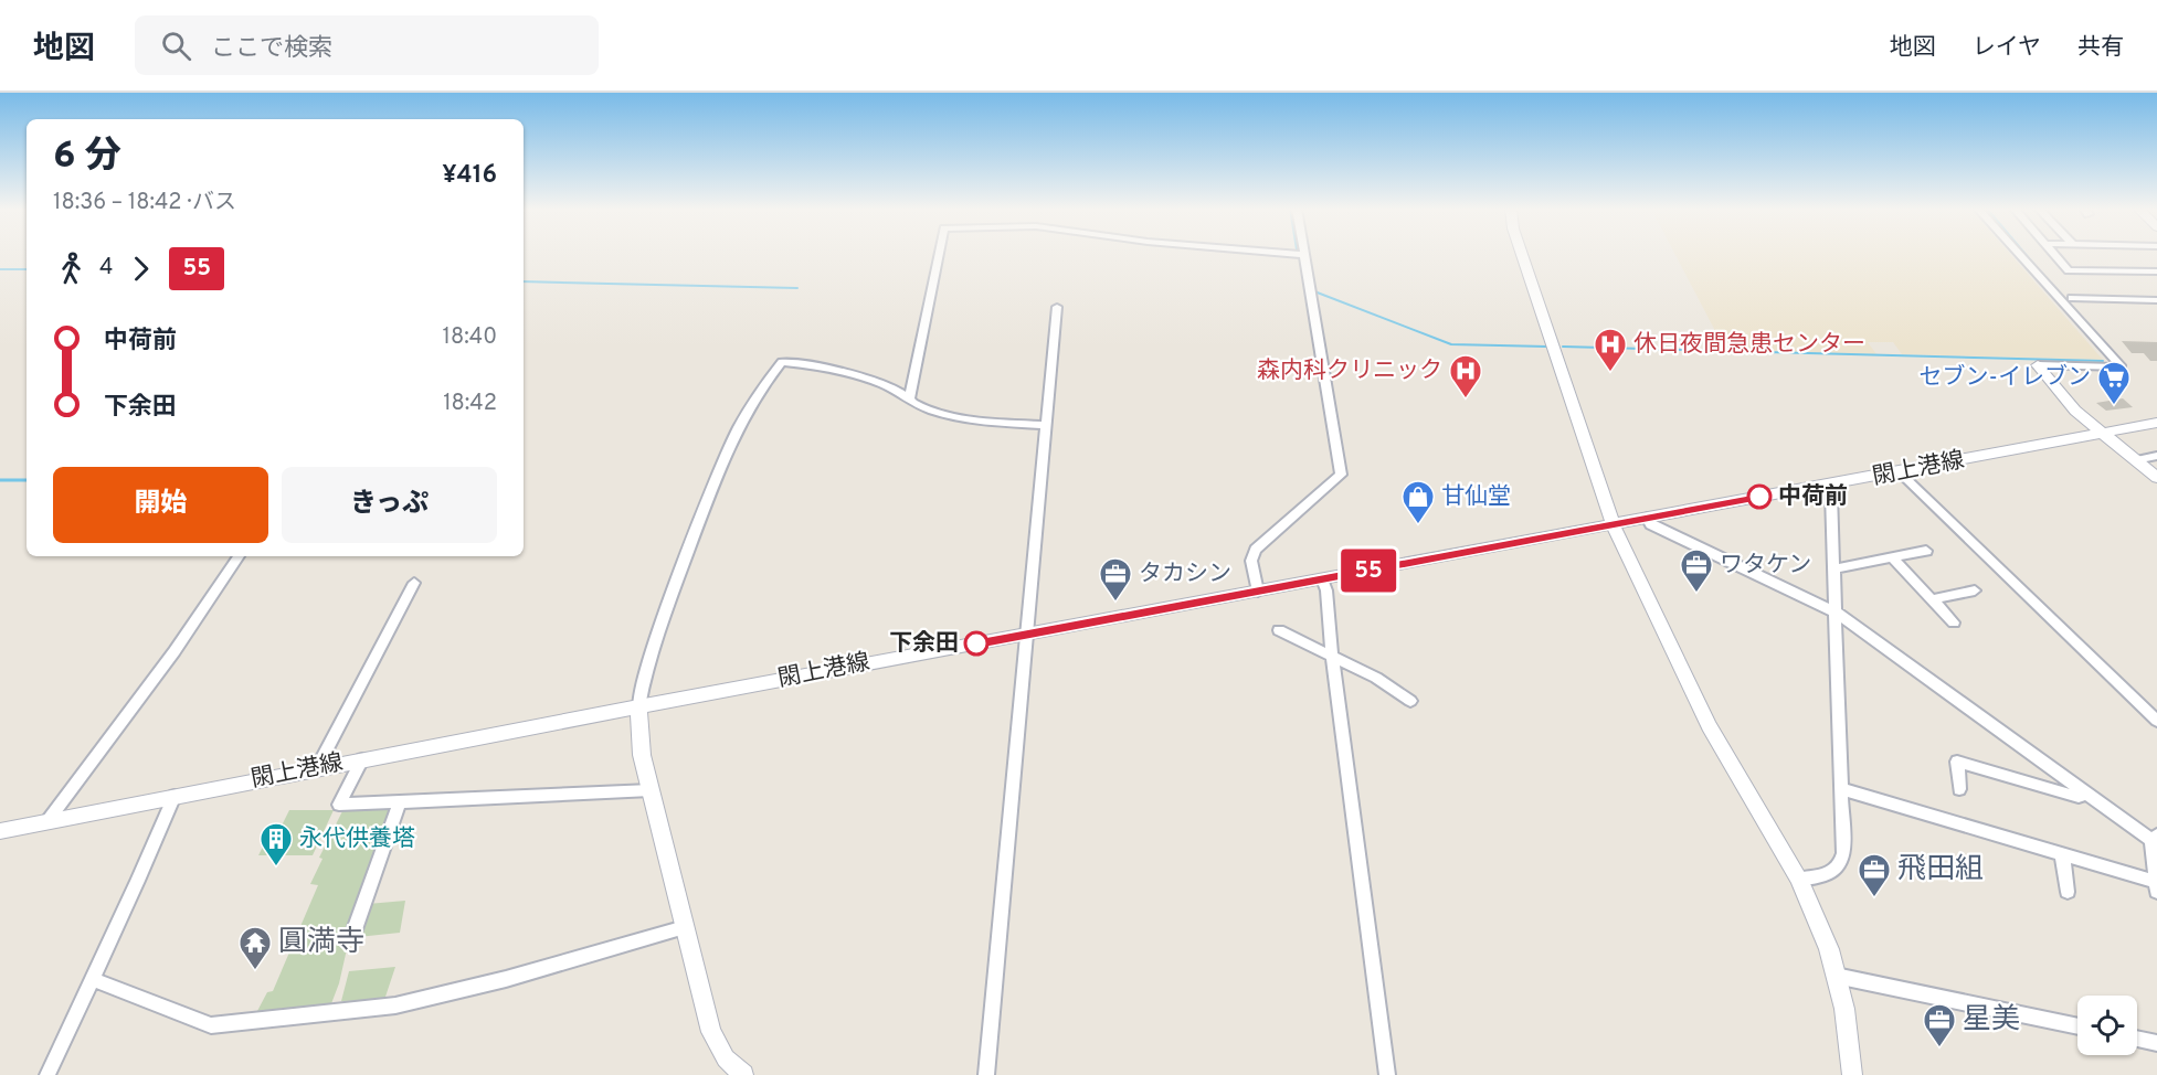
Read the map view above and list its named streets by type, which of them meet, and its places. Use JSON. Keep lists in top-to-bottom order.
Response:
{
  "streets": {
    "main road": ["閖上港線"]
  },
  "places": {
    "hospital": ["休日夜間急患センター", "森内科クリニック"],
    "supermarket": ["セブン-イレブン"],
    "other": ["中荷前", "下余田"],
    "shop": ["甘仙堂"],
    "office": [
      "ワタケン",
      "タカシン",
      "飛田組",
      "星美"
    ],
    "building": ["永代供養塔"],
    "temple": ["圓満寺"]
  },
  "lines": ["bus line 55"],
  "page": {
    "header": "地図",
    "search": "ここで検索",
    "nav": ["地図", "レイヤ", "共有"],
    "on_map": "55",
    "heading": ["6 分", "18:36 – 18:42 · バス", "¥416"],
    "legs": ["4", "55"],
    "list": [
      {
        "name": "中荷前",
        "value": "18:40"
      },
      {
        "name": "下余田",
        "value": "18:42"
      }
    ],
    "buttons": ["開始", "きっぷ"]
  }
}
